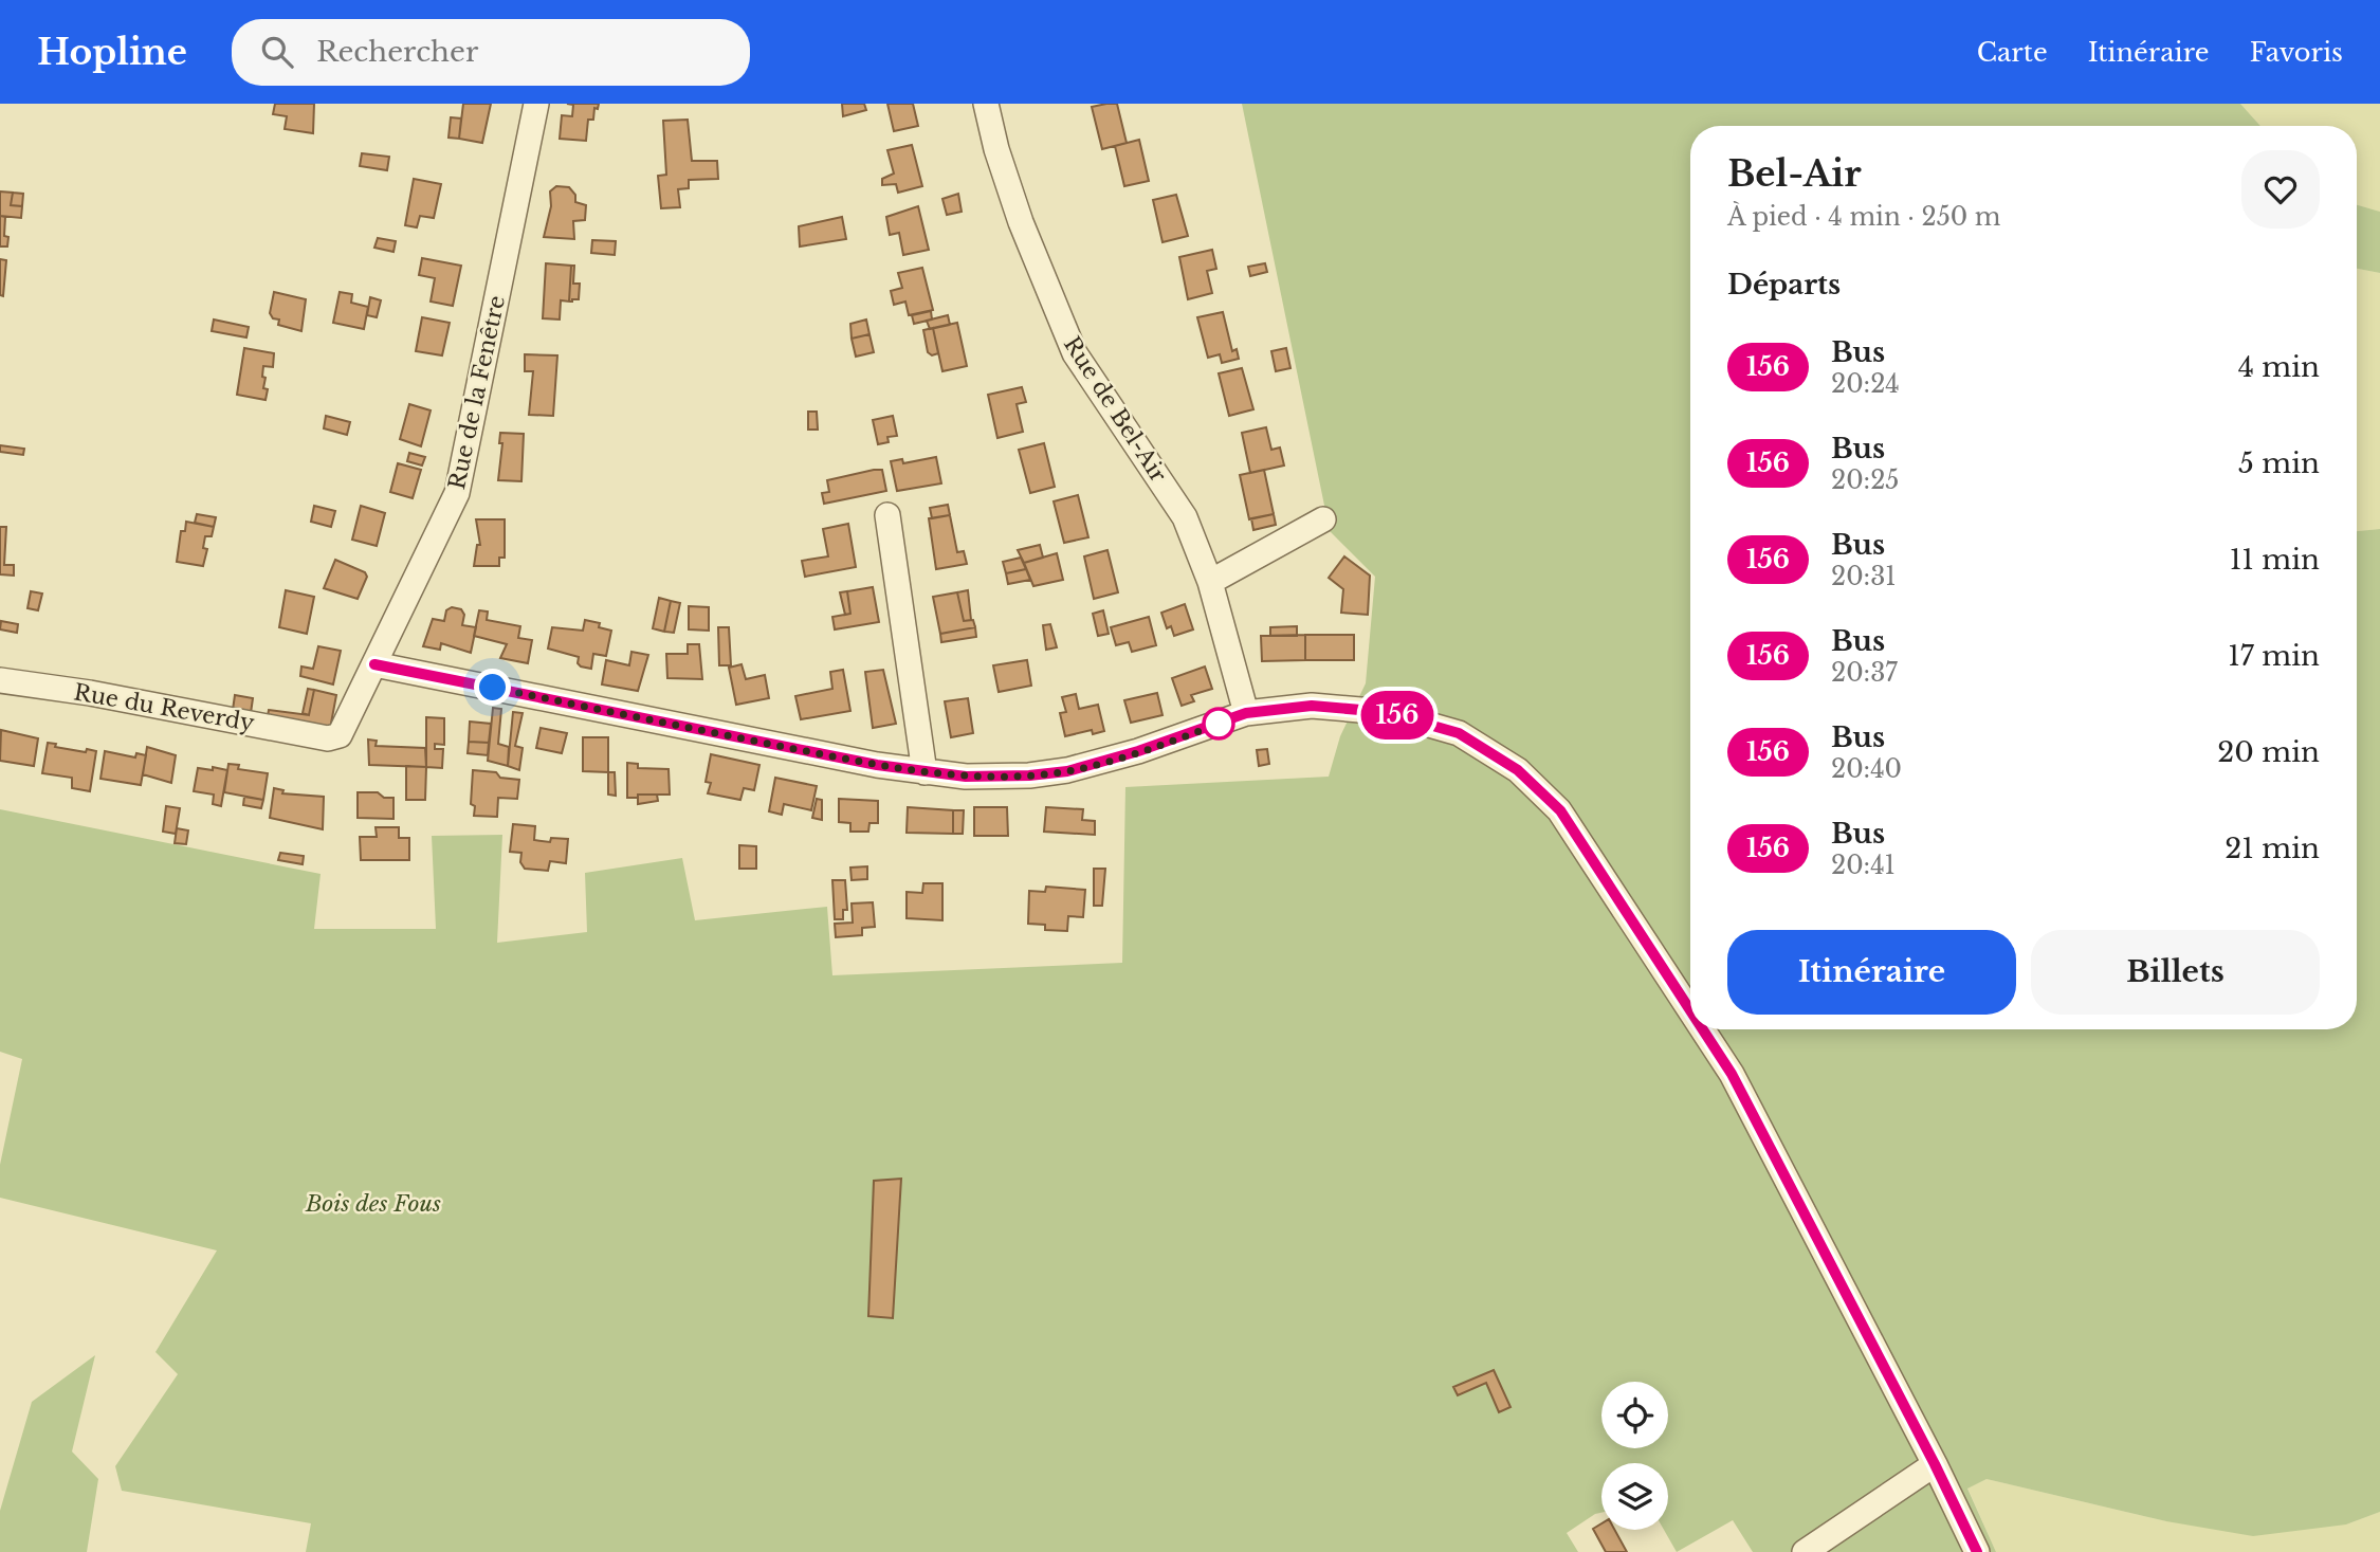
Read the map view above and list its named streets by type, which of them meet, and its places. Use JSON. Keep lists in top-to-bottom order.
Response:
{
  "streets": {
    "street": ["Rue de la Fenêtre", "Rue de Bel-Air", "Rue du Reverdy"]
  },
  "crossings": [
    ["Rue de la Fenêtre", "Rue du Reverdy"]
  ],
  "parks": ["Bois des Fous"],
  "lines": ["bus line 156"],
  "page": {
    "header": "Hopline",
    "search": "Rechercher",
    "nav": ["Carte", "Itinéraire", "Favoris"],
    "on_map": "156",
    "heading": [
      ["Bel-Air", "À pied · 4 min · 250 m"],
      "Départs"
    ],
    "list": [
      {
        "mark": "156",
        "name": "Bus",
        "note": "20:24",
        "value": "4 min"
      },
      {
        "mark": "156",
        "name": "Bus",
        "note": "20:25",
        "value": "5 min"
      },
      {
        "mark": "156",
        "name": "Bus",
        "note": "20:31",
        "value": "11 min"
      },
      {
        "mark": "156",
        "name": "Bus",
        "note": "20:37",
        "value": "17 min"
      },
      {
        "mark": "156",
        "name": "Bus",
        "note": "20:40",
        "value": "20 min"
      },
      {
        "mark": "156",
        "name": "Bus",
        "note": "20:41",
        "value": "21 min"
      }
    ],
    "buttons": ["Itinéraire", "Billets"]
  }
}
